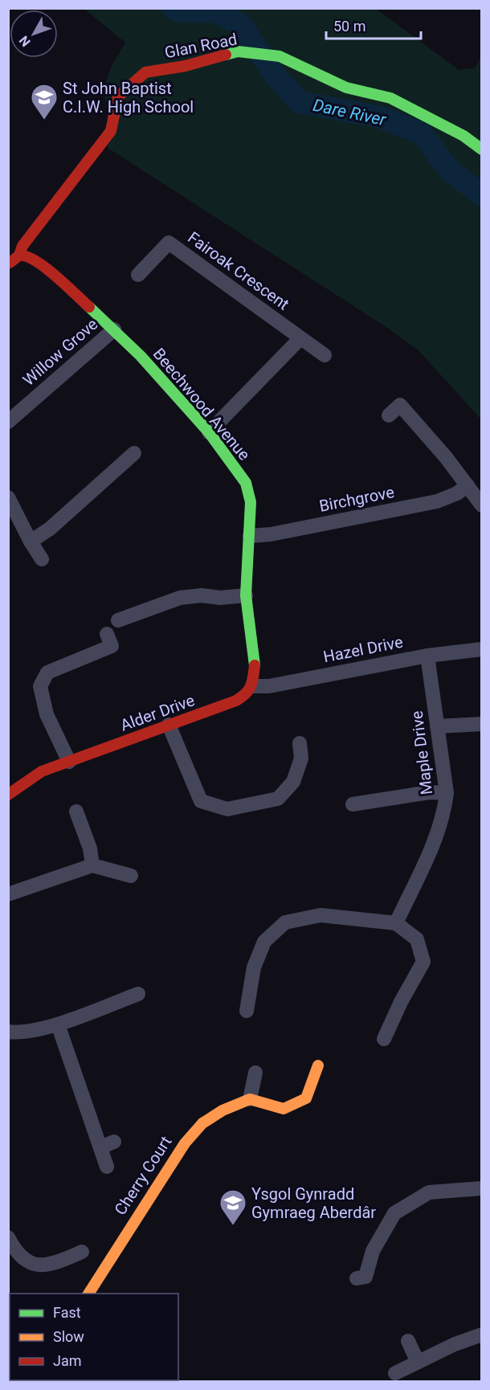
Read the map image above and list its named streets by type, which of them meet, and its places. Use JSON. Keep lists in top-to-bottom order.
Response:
{
  "streets": {
    "street": [
      "Glan Road",
      "Fairoak Crescent",
      "Willow Grove",
      "Beechwood Avenue",
      "Birchgrove",
      "Hazel Drive",
      "Alder Drive",
      "Maple Drive",
      "Cherry Court"
    ]
  },
  "crossings": [
    ["Glan Road", "Beechwood Avenue"],
    ["Willow Grove", "Beechwood Avenue"],
    ["Beechwood Avenue", "Birchgrove"],
    ["Beechwood Avenue", "Hazel Drive"],
    ["Beechwood Avenue", "Alder Drive"],
    ["Hazel Drive", "Alder Drive"],
    ["Hazel Drive", "Maple Drive"]
  ],
  "water": ["Dare River"],
  "places": {
    "school or university": ["St John Baptist C.I.W. High School", "Ysgol Gynradd Gymraeg Aberdâr"]
  },
  "legend": ["Fast", "Slow", "Jam"],
  "scale_bar": "50 m",
  "north": "bottom left"
}
